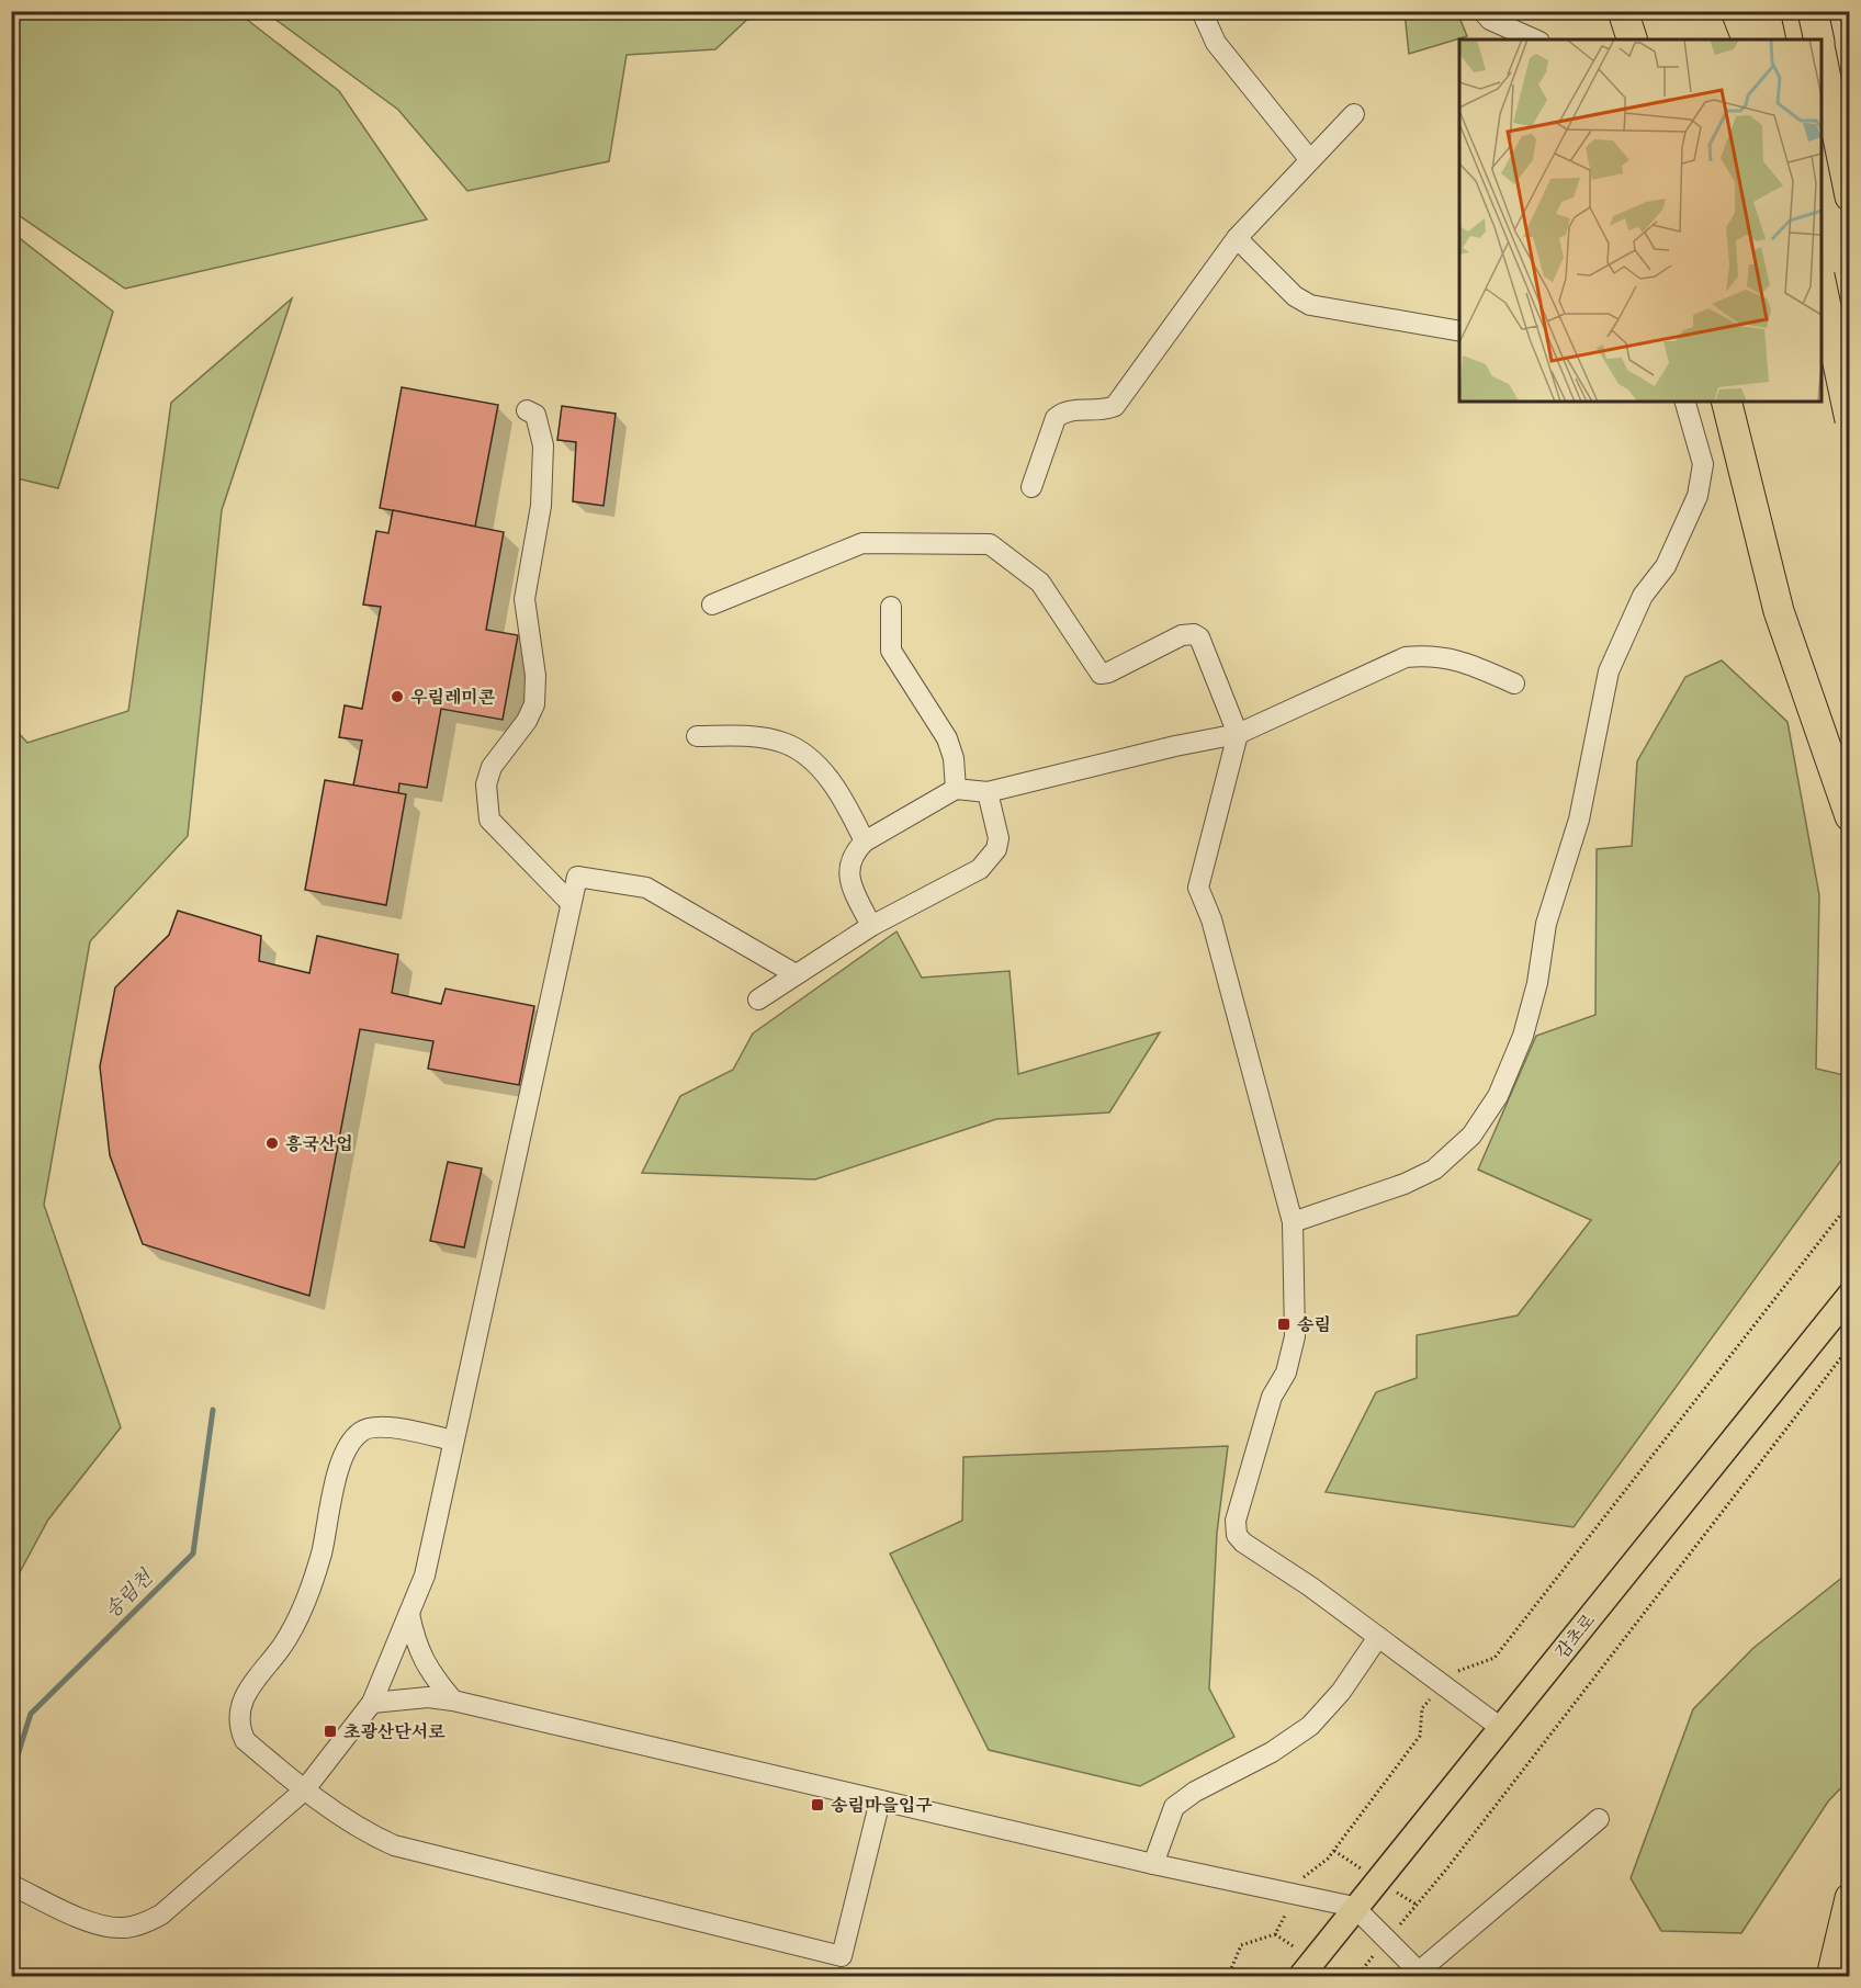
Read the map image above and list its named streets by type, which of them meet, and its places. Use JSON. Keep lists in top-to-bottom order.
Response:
{
  "streets": {
    "main road": ["감초로"]
  },
  "water": ["송림천"],
  "places": {
    "other": ["우림레미콘", "흥국산업"],
    "transit": ["송림", "초광산단서로", "송림마을입구"]
  }
}
